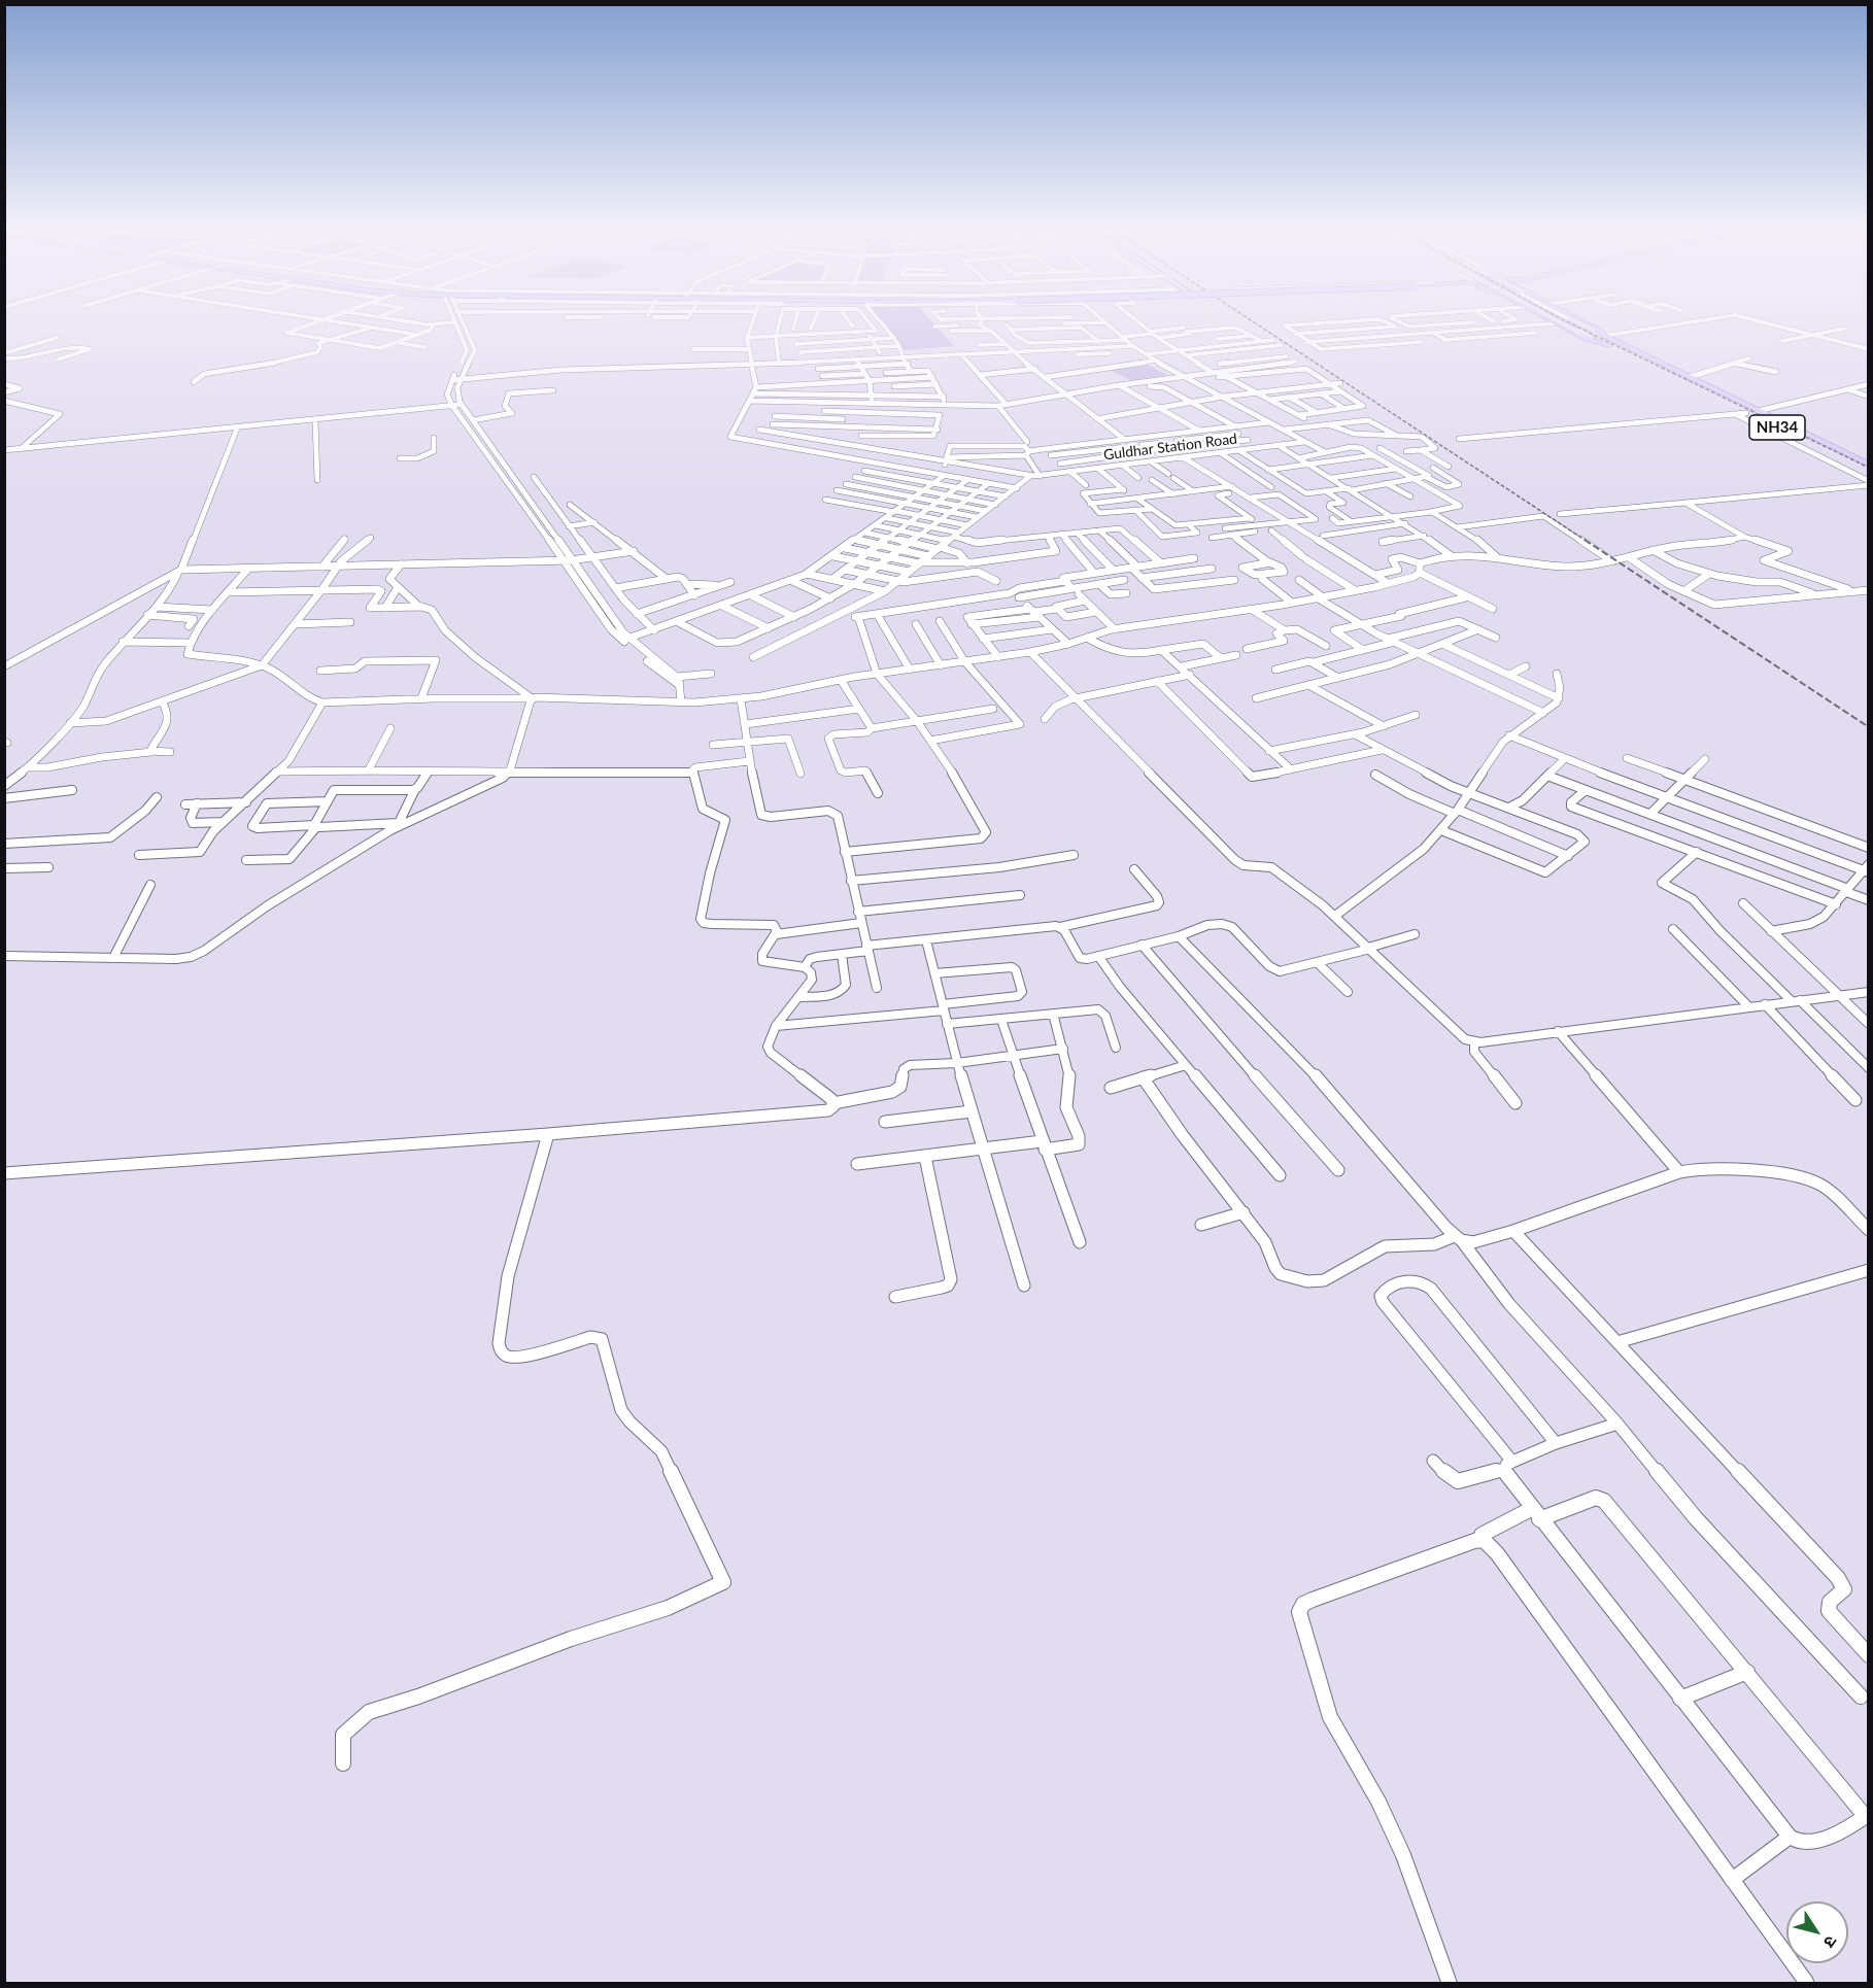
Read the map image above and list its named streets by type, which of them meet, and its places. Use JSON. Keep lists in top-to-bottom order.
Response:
{
  "streets": {
    "highway": ["NH34"],
    "street": ["Guldhar Station Road"]
  },
  "north": "bottom right"
}
